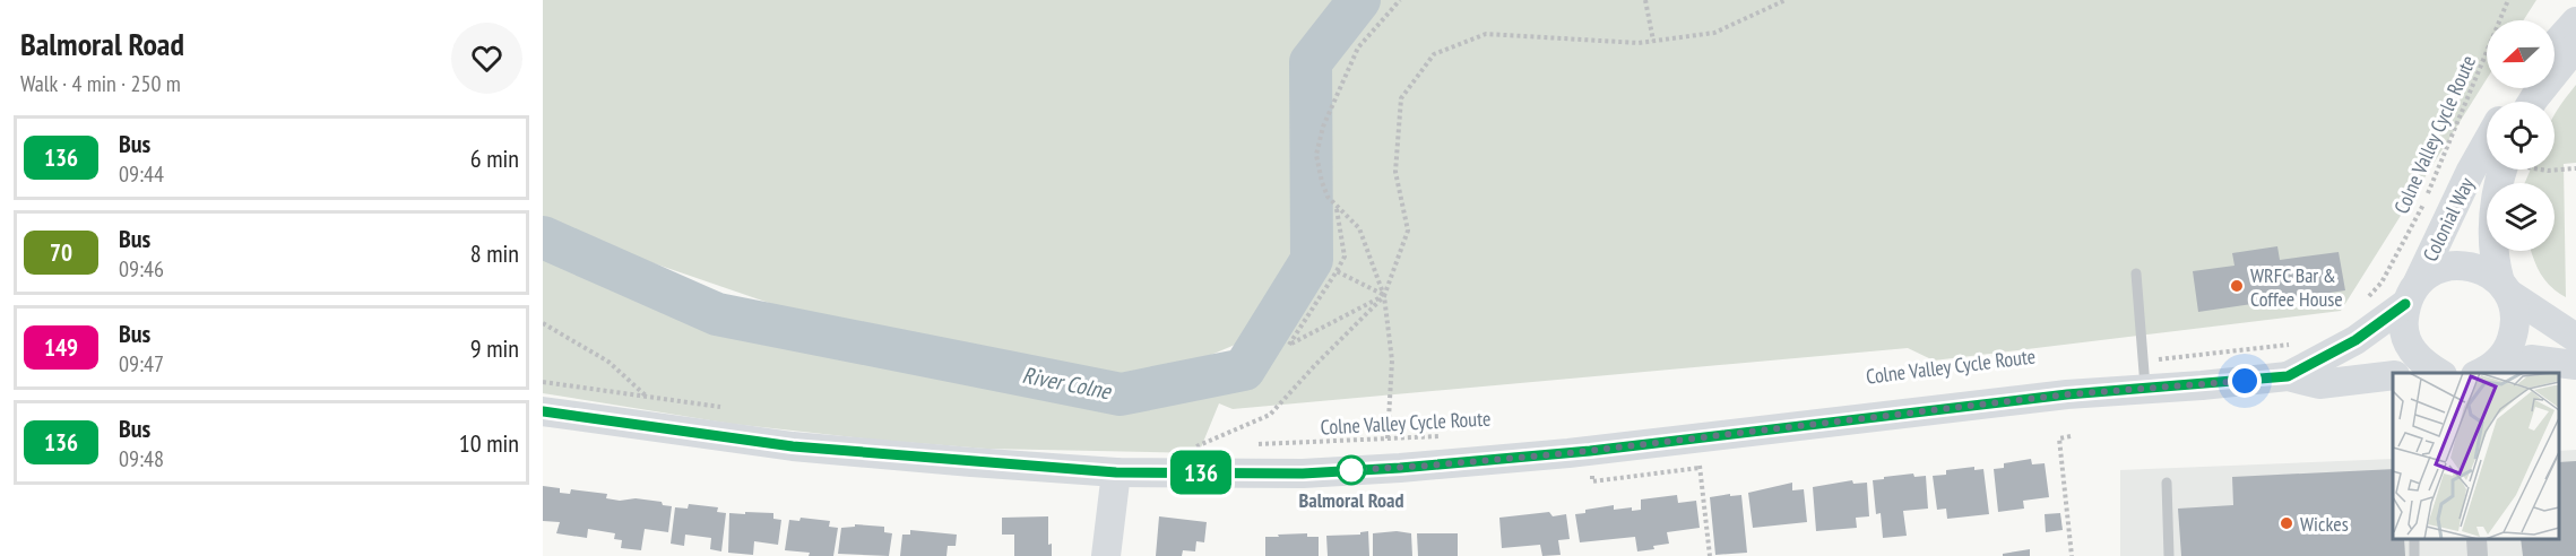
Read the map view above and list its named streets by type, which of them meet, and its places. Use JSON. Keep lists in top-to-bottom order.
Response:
{
  "streets": {
    "street": ["Colonial Way"],
    "path": ["Colne Valley Cycle Route"]
  },
  "water": ["River Colne"],
  "places": ["WRFC Bar & Coffee House", "Balmoral Road", "Wickes"],
  "lines": ["bus line 136"],
  "north": "left",
  "page": {
    "heading": ["Balmoral Road", "Walk · 4 min · 250 m"],
    "on_map": "136",
    "list": [
      {
        "mark": "136",
        "name": "Bus",
        "note": "09:44",
        "value": "6 min"
      },
      {
        "mark": "70",
        "name": "Bus",
        "note": "09:46",
        "value": "8 min"
      },
      {
        "mark": "149",
        "name": "Bus",
        "note": "09:47",
        "value": "9 min"
      },
      {
        "mark": "136",
        "name": "Bus",
        "note": "09:48",
        "value": "10 min"
      }
    ]
  }
}
